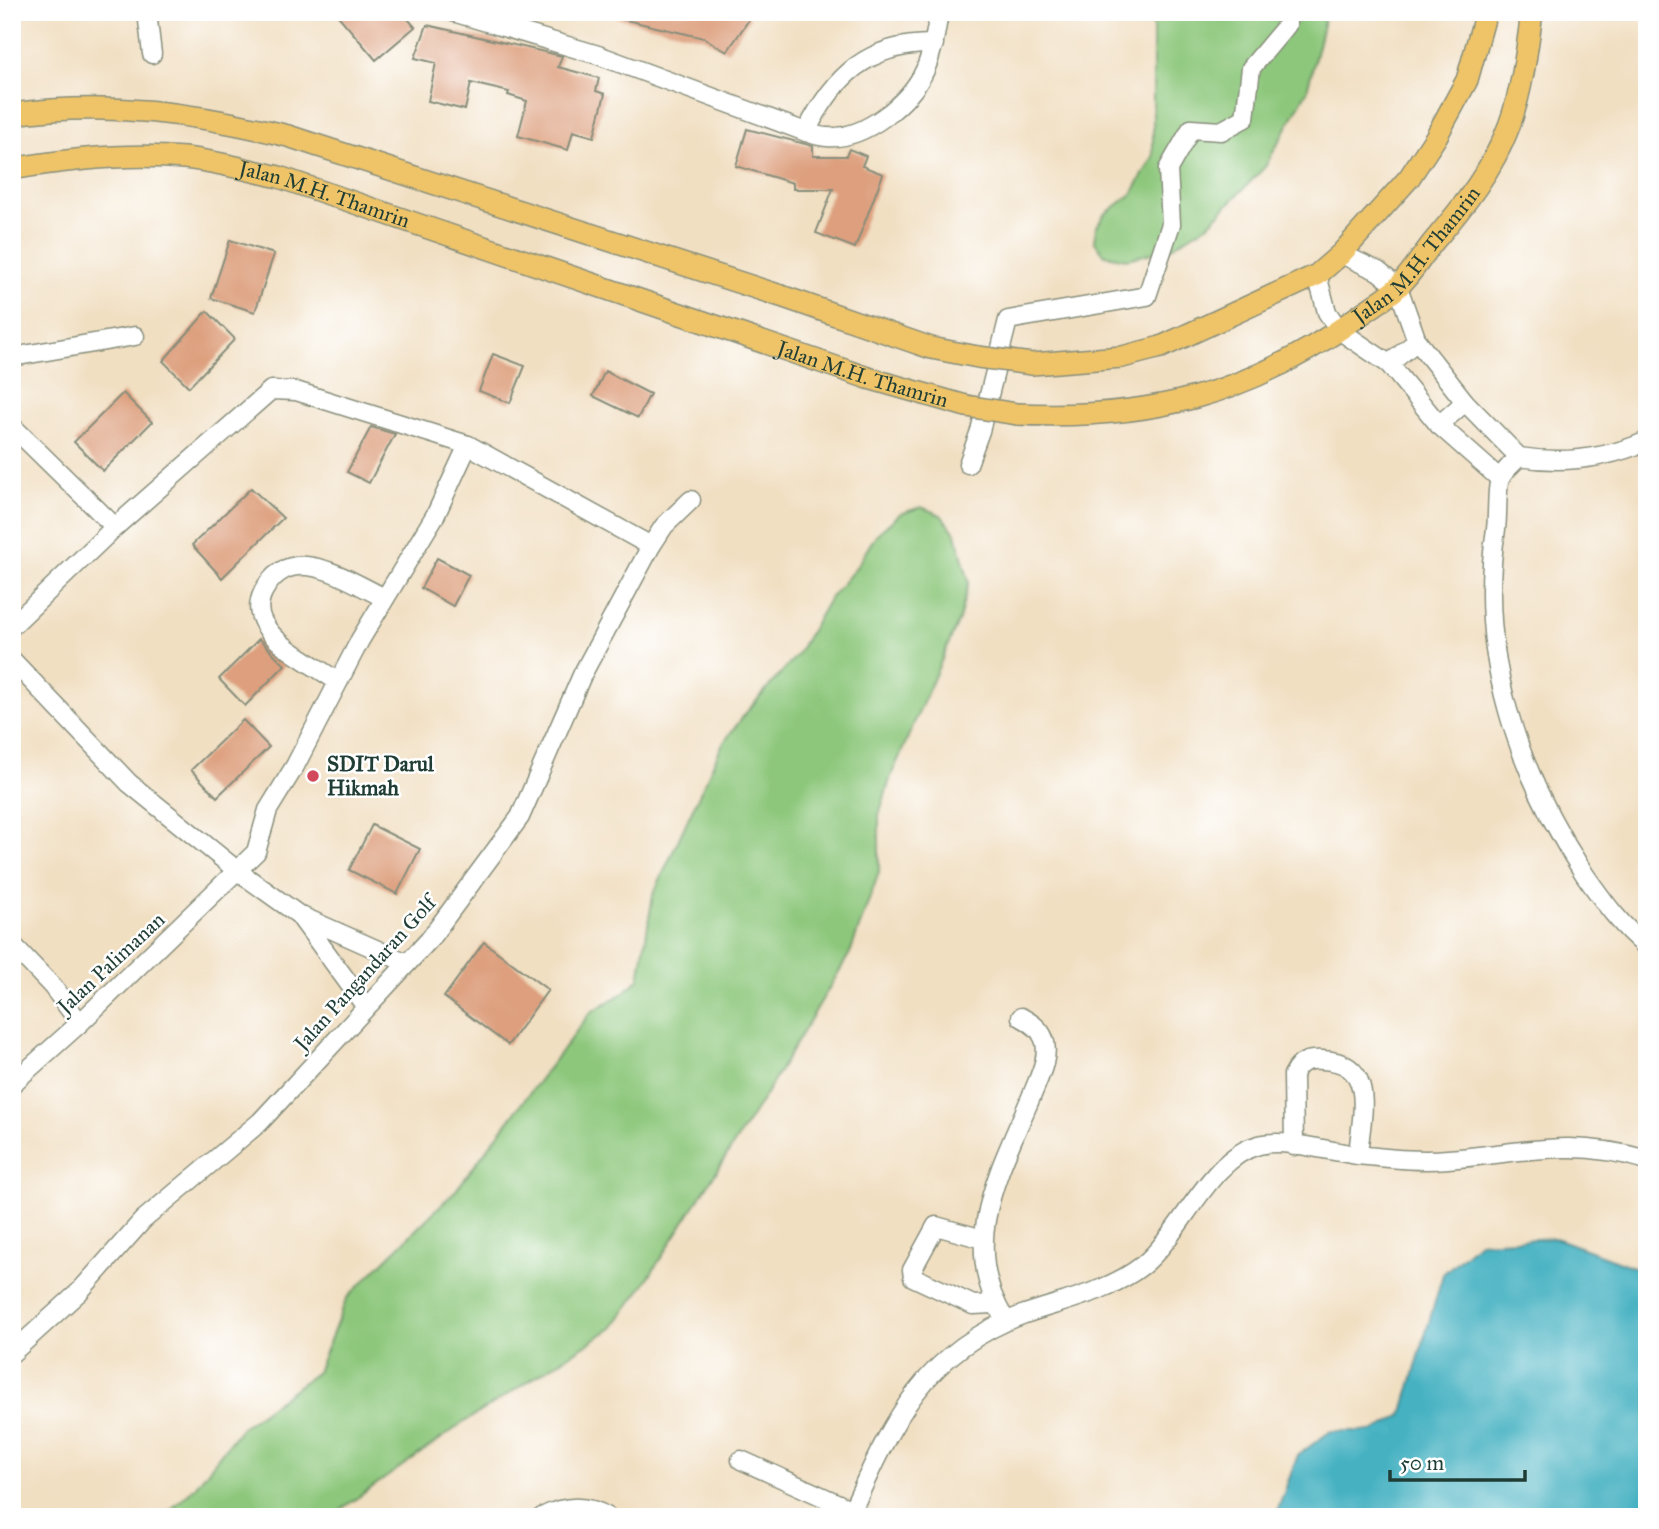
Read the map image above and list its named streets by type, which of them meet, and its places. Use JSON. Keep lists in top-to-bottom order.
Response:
{
  "streets": {
    "main road": ["Jalan M.H. Thamrin"],
    "street": ["Jalan Palimanan", "Jalan Pangandaran Golf"]
  },
  "places": ["SDIT Darul Hikmah"],
  "scale_bar": "50 m"
}
